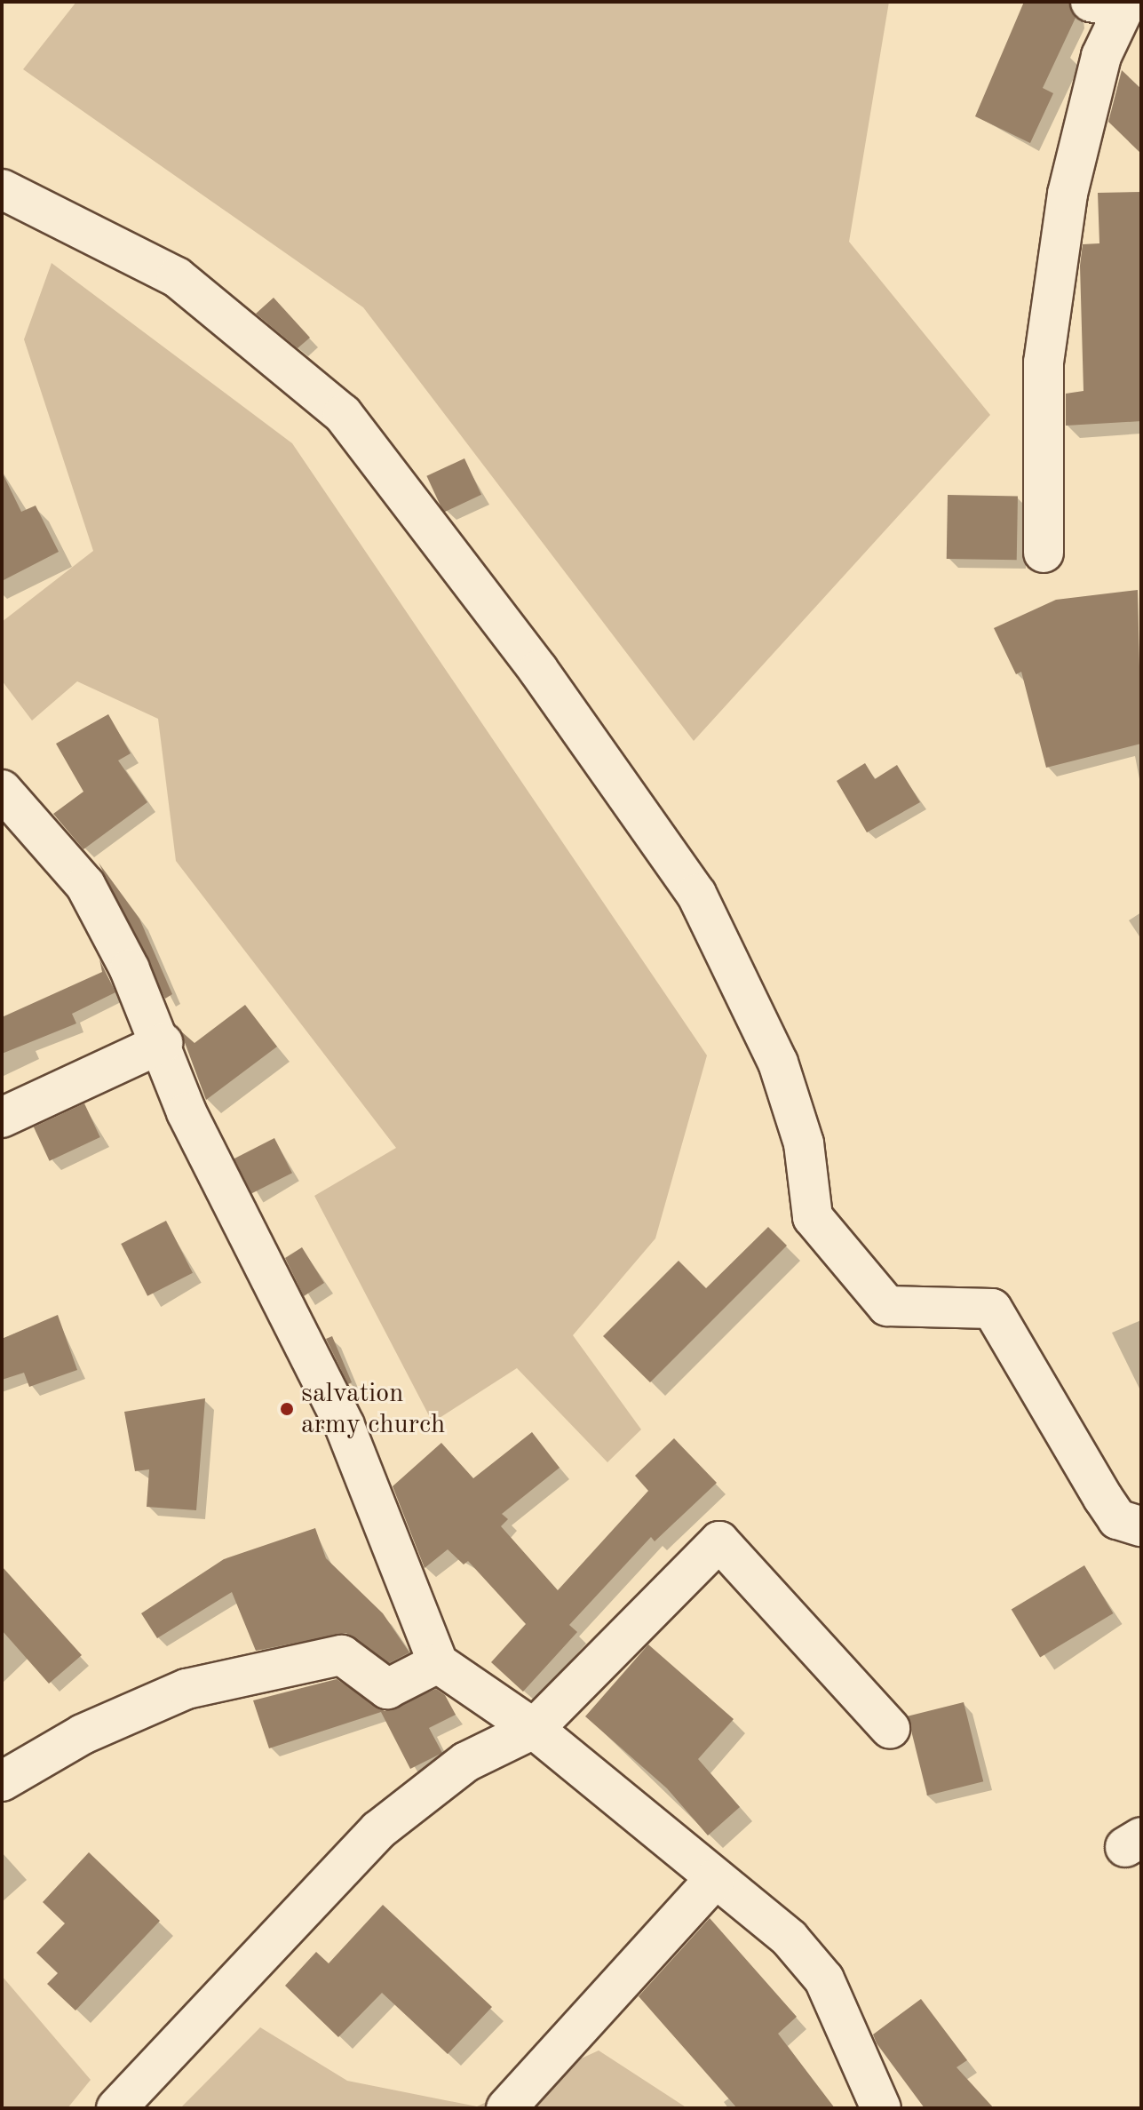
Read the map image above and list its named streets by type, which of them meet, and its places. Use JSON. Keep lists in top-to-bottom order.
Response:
{
  "places": ["salvation army church"]
}
